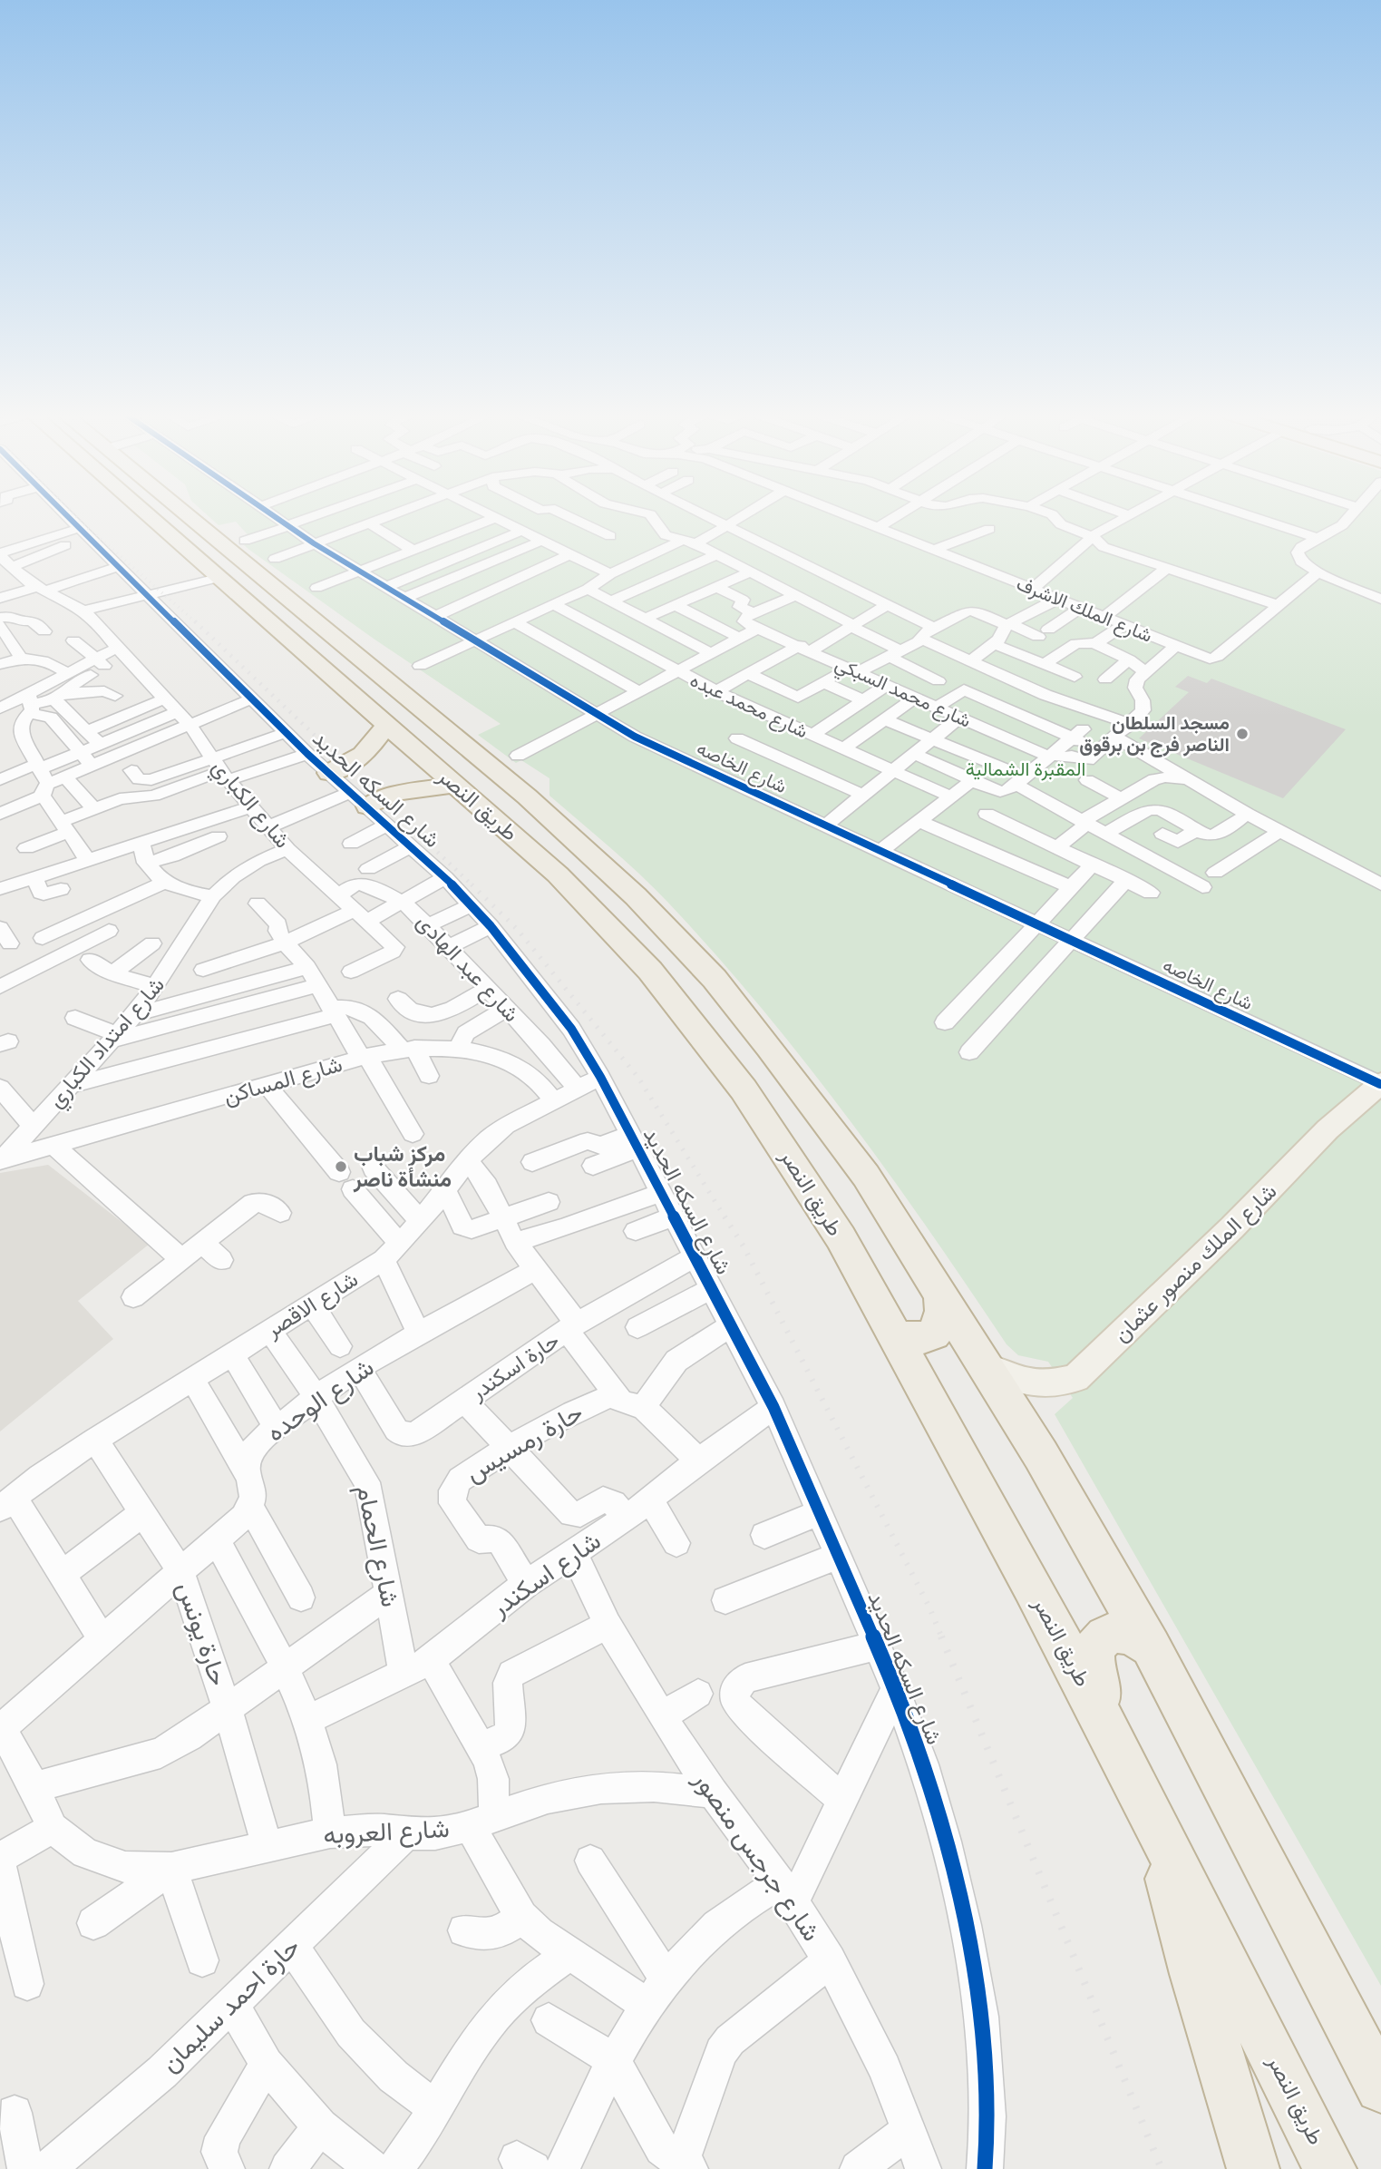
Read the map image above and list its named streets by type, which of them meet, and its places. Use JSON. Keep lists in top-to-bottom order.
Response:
{
  "streets": {
    "highway": ["طريق النصر"],
    "main road": ["شارع الملك منصور عثمان"],
    "street": [
      "شارع الملك الاشرف",
      "شارع محمد السبكي",
      "شارع محمد عبده",
      "شارع الخاصه",
      "شارع السكه الحديد",
      "شارع الكباري",
      "شارع عبد الهادى",
      "شارع امتداد الكباري",
      "شارع المساكن",
      "شارع الاقصر",
      "حارة اسكندر",
      "شارع الوحده",
      "حارة رمسيس",
      "شارع الحمام",
      "شارع اسكندر",
      "حارة يونس",
      "شارع العروبه",
      "شارع جرجس منصور",
      "حارة احمد سليمان"
    ]
  },
  "crossings": [
    ["شارع الخاصه", "شارع الملك منصور عثمان"],
    ["شارع السكه الحديد", "شارع الاقصر"],
    ["شارع السكه الحديد", "حارة اسكندر"],
    ["شارع السكه الحديد", "شارع اسكندر"],
    ["شارع الكباري", "شارع عبد الهادى"],
    ["شارع الكباري", "شارع امتداد الكباري"],
    ["طريق النصر", "شارع الملك منصور عثمان"],
    ["شارع عبد الهادى", "شارع الاقصر"],
    ["شارع امتداد الكباري", "شارع المساكن"],
    ["شارع المساكن", "شارع الاقصر"],
    ["شارع الاقصر", "شارع الحمام"],
    ["شارع الاقصر", "حارة يونس"],
    ["حارة اسكندر", "شارع الوحده"],
    ["شارع الوحده", "شارع الحمام"],
    ["حارة رمسيس", "شارع اسكندر"],
    ["شارع الحمام", "شارع اسكندر"],
    ["شارع اسكندر", "شارع جرجس منصور"],
    ["حارة يونس", "شارع العروبه"],
    ["شارع العروبه", "شارع جرجس منصور"],
    ["شارع العروبه", "حارة احمد سليمان"]
  ],
  "parks": ["المقبرة الشمالية"],
  "places": ["مسجد السلطان الناصر فرج بن برقوق", "مركز شباب منشأة ناصر"]
}
